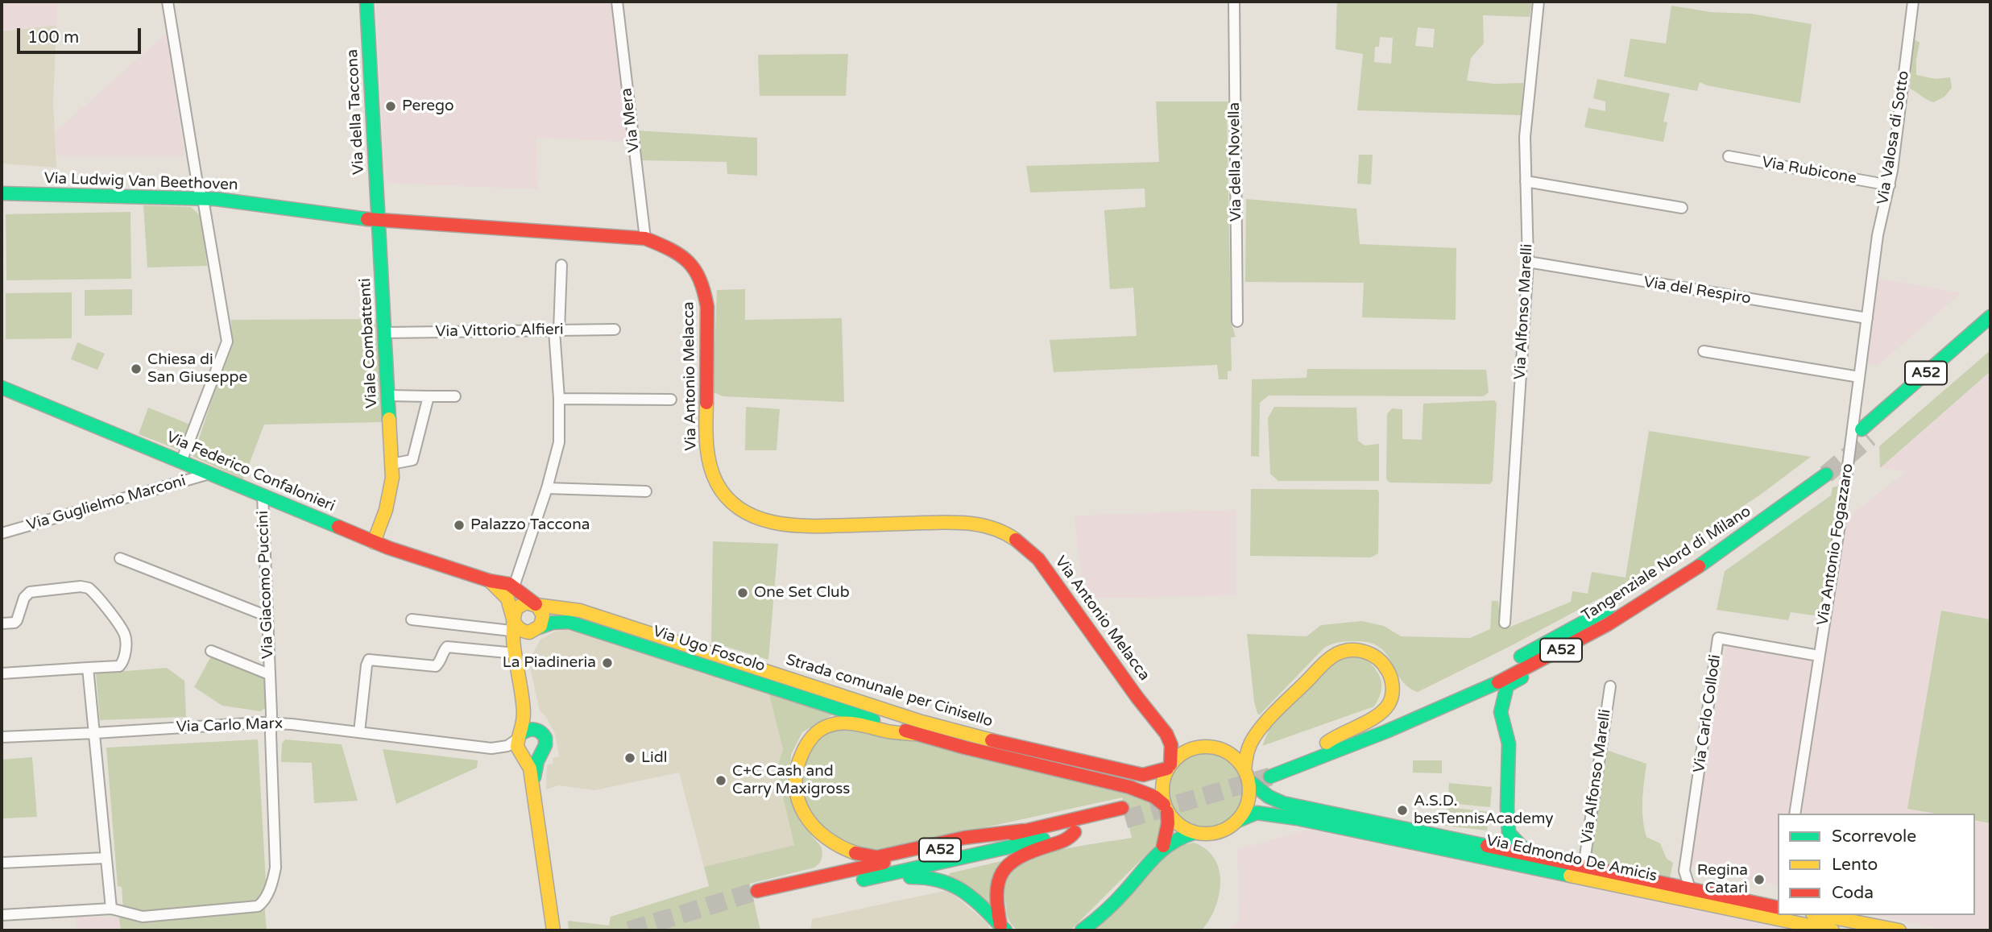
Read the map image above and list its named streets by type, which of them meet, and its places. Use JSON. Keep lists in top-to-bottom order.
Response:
{
  "streets": {
    "main road": [
      "Via della Taccona",
      "Via Ludwig Van Beethoven",
      "Viale Combattenti",
      "A52",
      "Via Antonio Melacca",
      "Via Federico Confalonieri",
      "Tangenziale Nord di Milano",
      "Via Ugo Foscolo",
      "Strada comunale per Cinisello",
      "Via Edmondo De Amicis"
    ],
    "street": [
      "Via Mera",
      "Via Valosa di Sotto",
      "Via della Novella",
      "Via Rubicone",
      "Via del Respiro",
      "Via Alfonso Marelli",
      "Via Vittorio Alfieri",
      "Via Guglielmo Marconi",
      "Via Antonio Fogazzaro",
      "Via Giacomo Puccini",
      "Via Carlo Collodi",
      "Via Carlo Marx"
    ]
  },
  "crossings": [
    ["Via della Taccona", "Via Ludwig Van Beethoven"],
    ["Via della Taccona", "Viale Combattenti"],
    ["Via della Taccona", "Via Antonio Melacca"],
    ["Via Mera", "Via Antonio Melacca"],
    ["Via Valosa di Sotto", "Via Rubicone"],
    ["Via Valosa di Sotto", "Via Antonio Fogazzaro"],
    ["Via Ludwig Van Beethoven", "Viale Combattenti"],
    ["Via Ludwig Van Beethoven", "Via Antonio Melacca"],
    ["Via del Respiro", "Via Alfonso Marelli"],
    ["Via del Respiro", "Via Antonio Fogazzaro"],
    ["Via Alfonso Marelli", "Via Edmondo De Amicis"],
    ["Via Vittorio Alfieri", "Viale Combattenti"],
    ["Viale Combattenti", "Via Antonio Melacca"],
    ["Viale Combattenti", "Via Federico Confalonieri"],
    ["Via Antonio Melacca", "Via Ugo Foscolo"],
    ["Via Antonio Melacca", "Strada comunale per Cinisello"],
    ["Via Antonio Melacca", "Via Edmondo De Amicis"],
    ["Via Federico Confalonieri", "Via Guglielmo Marconi"],
    ["Via Federico Confalonieri", "Via Giacomo Puccini"],
    ["Via Federico Confalonieri", "Via Ugo Foscolo"],
    ["Via Federico Confalonieri", "Strada comunale per Cinisello"],
    ["Via Antonio Fogazzaro", "Via Carlo Collodi"],
    ["Via Giacomo Puccini", "Via Carlo Marx"],
    ["Via Ugo Foscolo", "Strada comunale per Cinisello"],
    ["Via Ugo Foscolo", "Via Edmondo De Amicis"],
    ["Strada comunale per Cinisello", "Via Edmondo De Amicis"],
    ["Via Carlo Collodi", "Via Edmondo De Amicis"]
  ],
  "places": [
    "Perego",
    "Chiesa di San Giuseppe",
    "Palazzo Taccona",
    "One Set Club",
    "La Piadineria",
    "Lidl",
    "C+C Cash and Carry Maxigross",
    "A.S.D. besTennisAcademy",
    "Regina Catarì"
  ],
  "legend": ["Scorrevole", "Lento", "Coda"],
  "scale_bar": "100 m"
}
